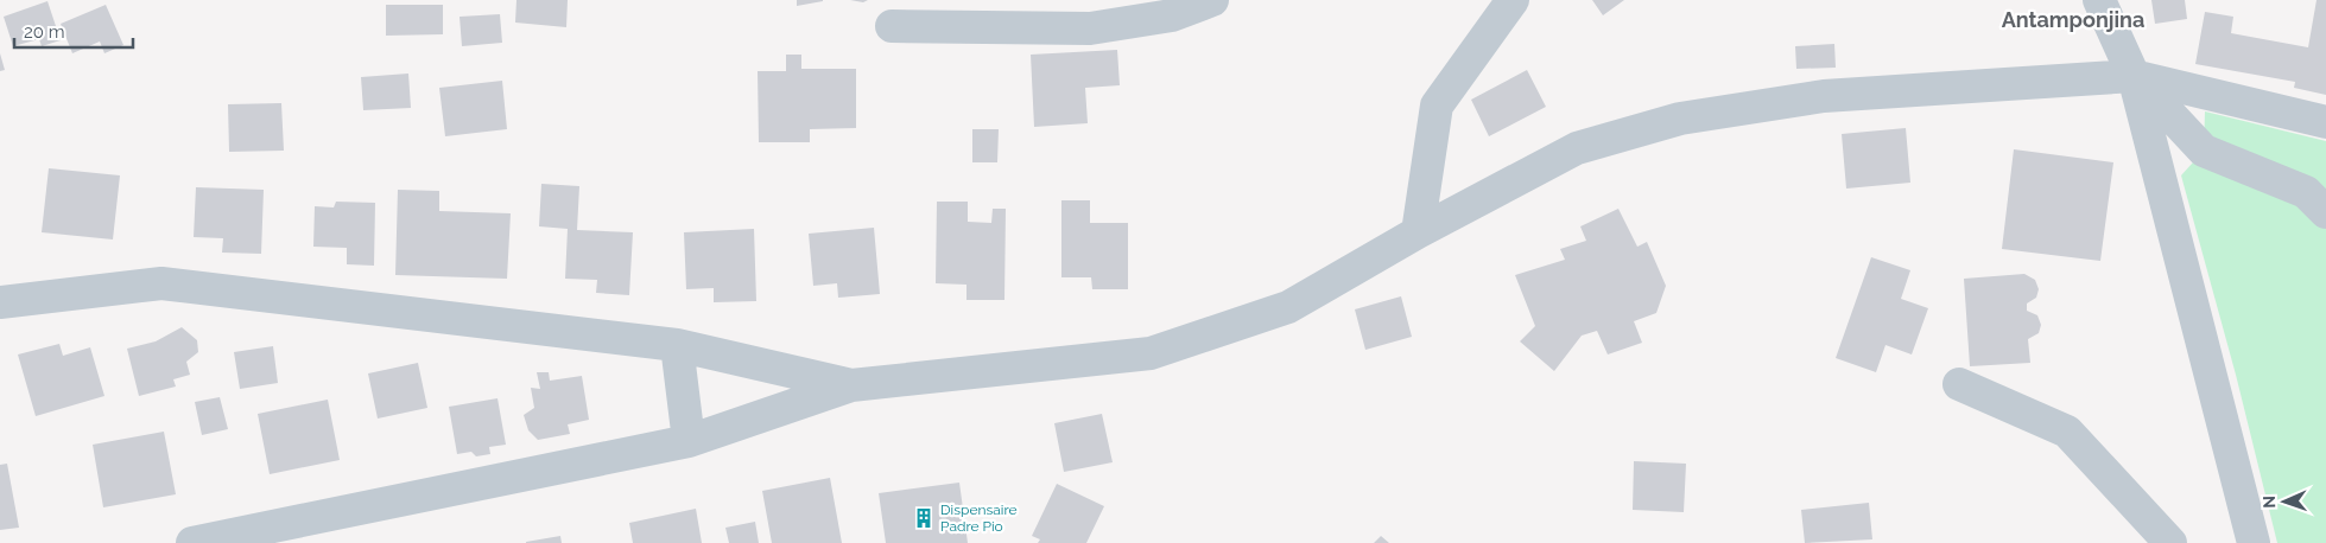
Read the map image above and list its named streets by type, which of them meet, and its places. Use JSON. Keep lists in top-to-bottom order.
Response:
{
  "districts": ["Antamponjina"],
  "places": {
    "building": ["Dispensaire Padre Pio"]
  },
  "scale_bar": "20 m",
  "north": "left"
}
